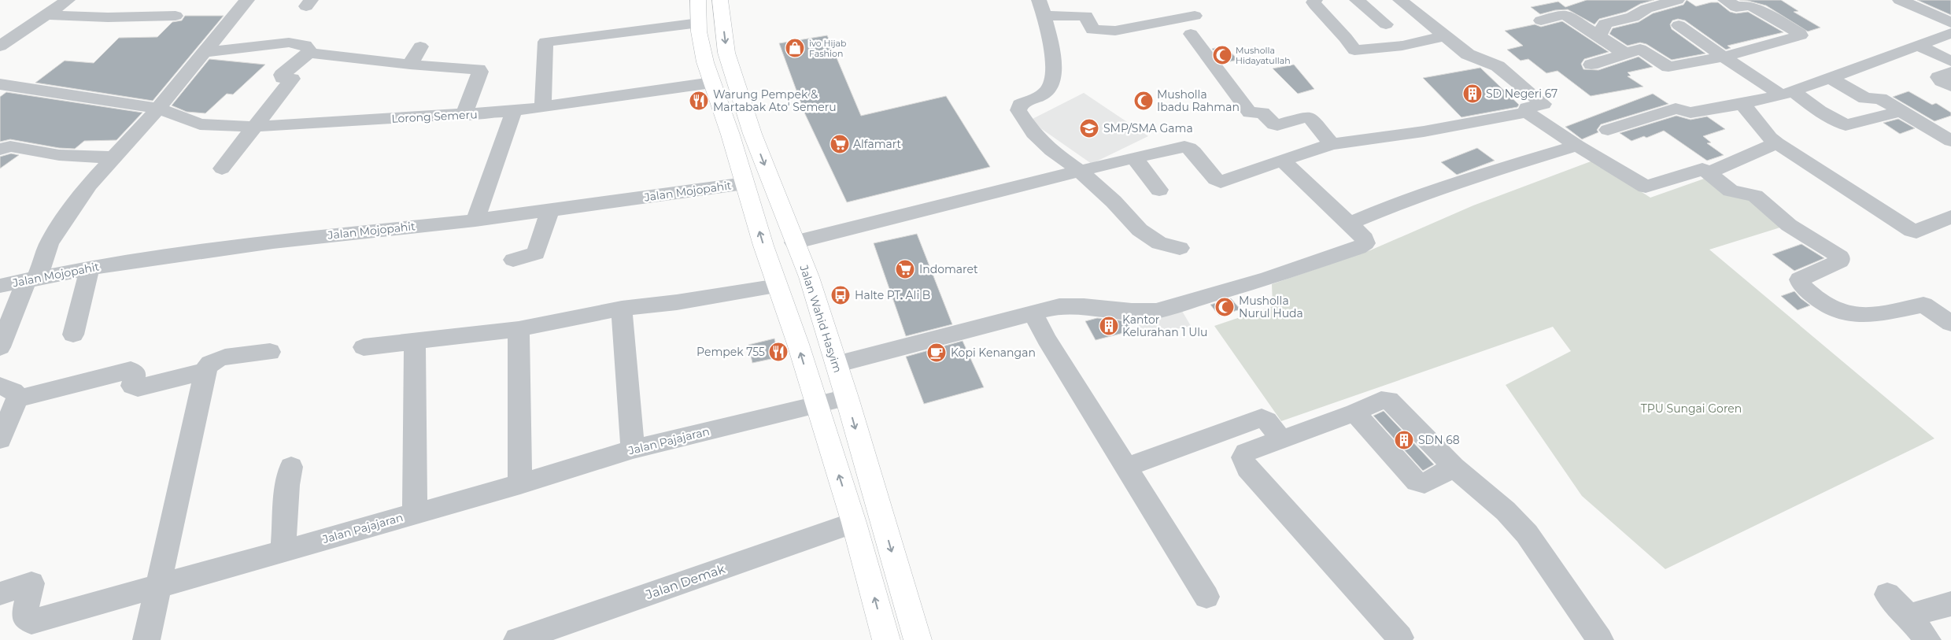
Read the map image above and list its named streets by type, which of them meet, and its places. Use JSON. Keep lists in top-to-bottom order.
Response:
{
  "streets": {
    "highway": ["Jalan Wahid Hasyim"],
    "street": [
      "Lorong Semeru",
      "Jalan Mojopahit",
      "Jalan Pajajaran",
      "Jalan Demak"
    ]
  },
  "crossings": [
    ["Jalan Wahid Hasyim", "Jalan Pajajaran"]
  ],
  "parks": ["TPU Sungai Goren"],
  "places": {
    "shop": ["ivo Hijab Fashion"],
    "mosque": ["Musholla Hidayatullah", "Musholla Ibadu Rahman", "Musholla Nurul Huda"],
    "building": ["SD Negeri 67", "Kantor Kelurahan 1 Ulu", "SDN 68"],
    "restaurant": ["Warung Pempek & Martabak Ato' Semeru", "Pempek 755"],
    "school or university": ["SMP/SMA Gama"],
    "supermarket": ["Alfamart", "Indomaret"],
    "bus stop": ["Halte PT. Ali B"],
    "cafe": ["Kopi Kenangan"]
  }
}
